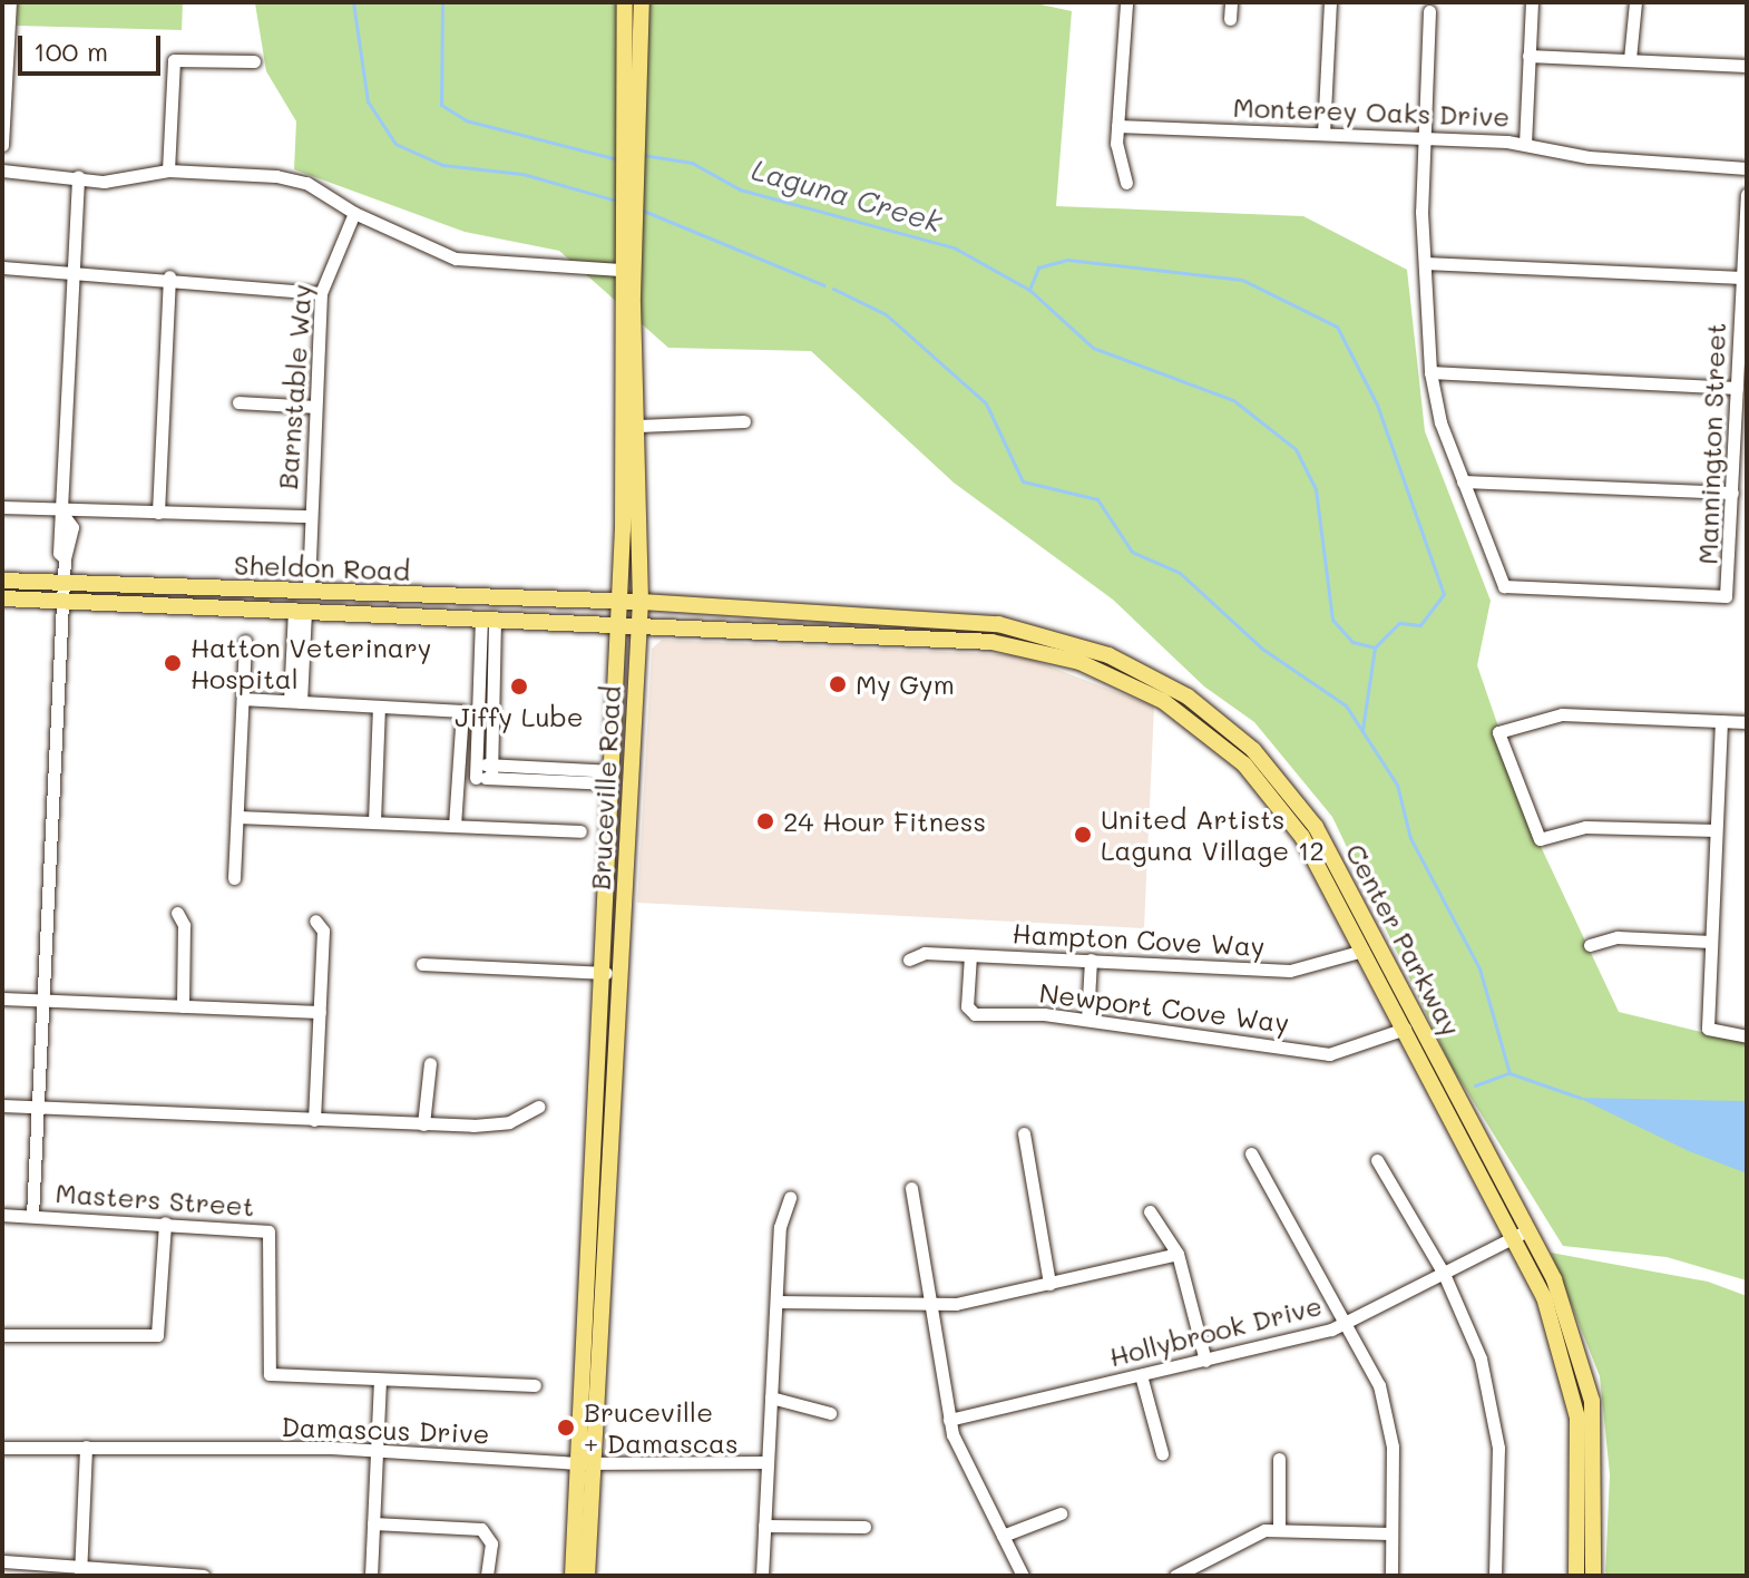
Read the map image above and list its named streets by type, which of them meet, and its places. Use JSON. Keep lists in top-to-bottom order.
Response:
{
  "streets": {
    "main road": ["Sheldon Road", "Bruceville Road", "Center Parkway"],
    "street": [
      "Monterey Oaks Drive",
      "Barnstable Way",
      "Mannington Street",
      "Hampton Cove Way",
      "Newport Cove Way",
      "Masters Street",
      "Hollybrook Drive",
      "Damascus Drive"
    ]
  },
  "crossings": [
    ["Monterey Oaks Drive", "Mannington Street"],
    ["Barnstable Way", "Sheldon Road"],
    ["Sheldon Road", "Bruceville Road"],
    ["Sheldon Road", "Center Parkway"],
    ["Bruceville Road", "Center Parkway"],
    ["Bruceville Road", "Damascus Drive"],
    ["Hampton Cove Way", "Center Parkway"],
    ["Hampton Cove Way", "Newport Cove Way"],
    ["Center Parkway", "Newport Cove Way"],
    ["Center Parkway", "Hollybrook Drive"]
  ],
  "water": ["Laguna Creek"],
  "places": [
    "Hatton Veterinary Hospital",
    "My Gym",
    "Jiffy Lube",
    "24 Hour Fitness",
    "United Artists Laguna Village 12",
    "Bruceville + Damascas"
  ],
  "scale_bar": "100 m"
}
